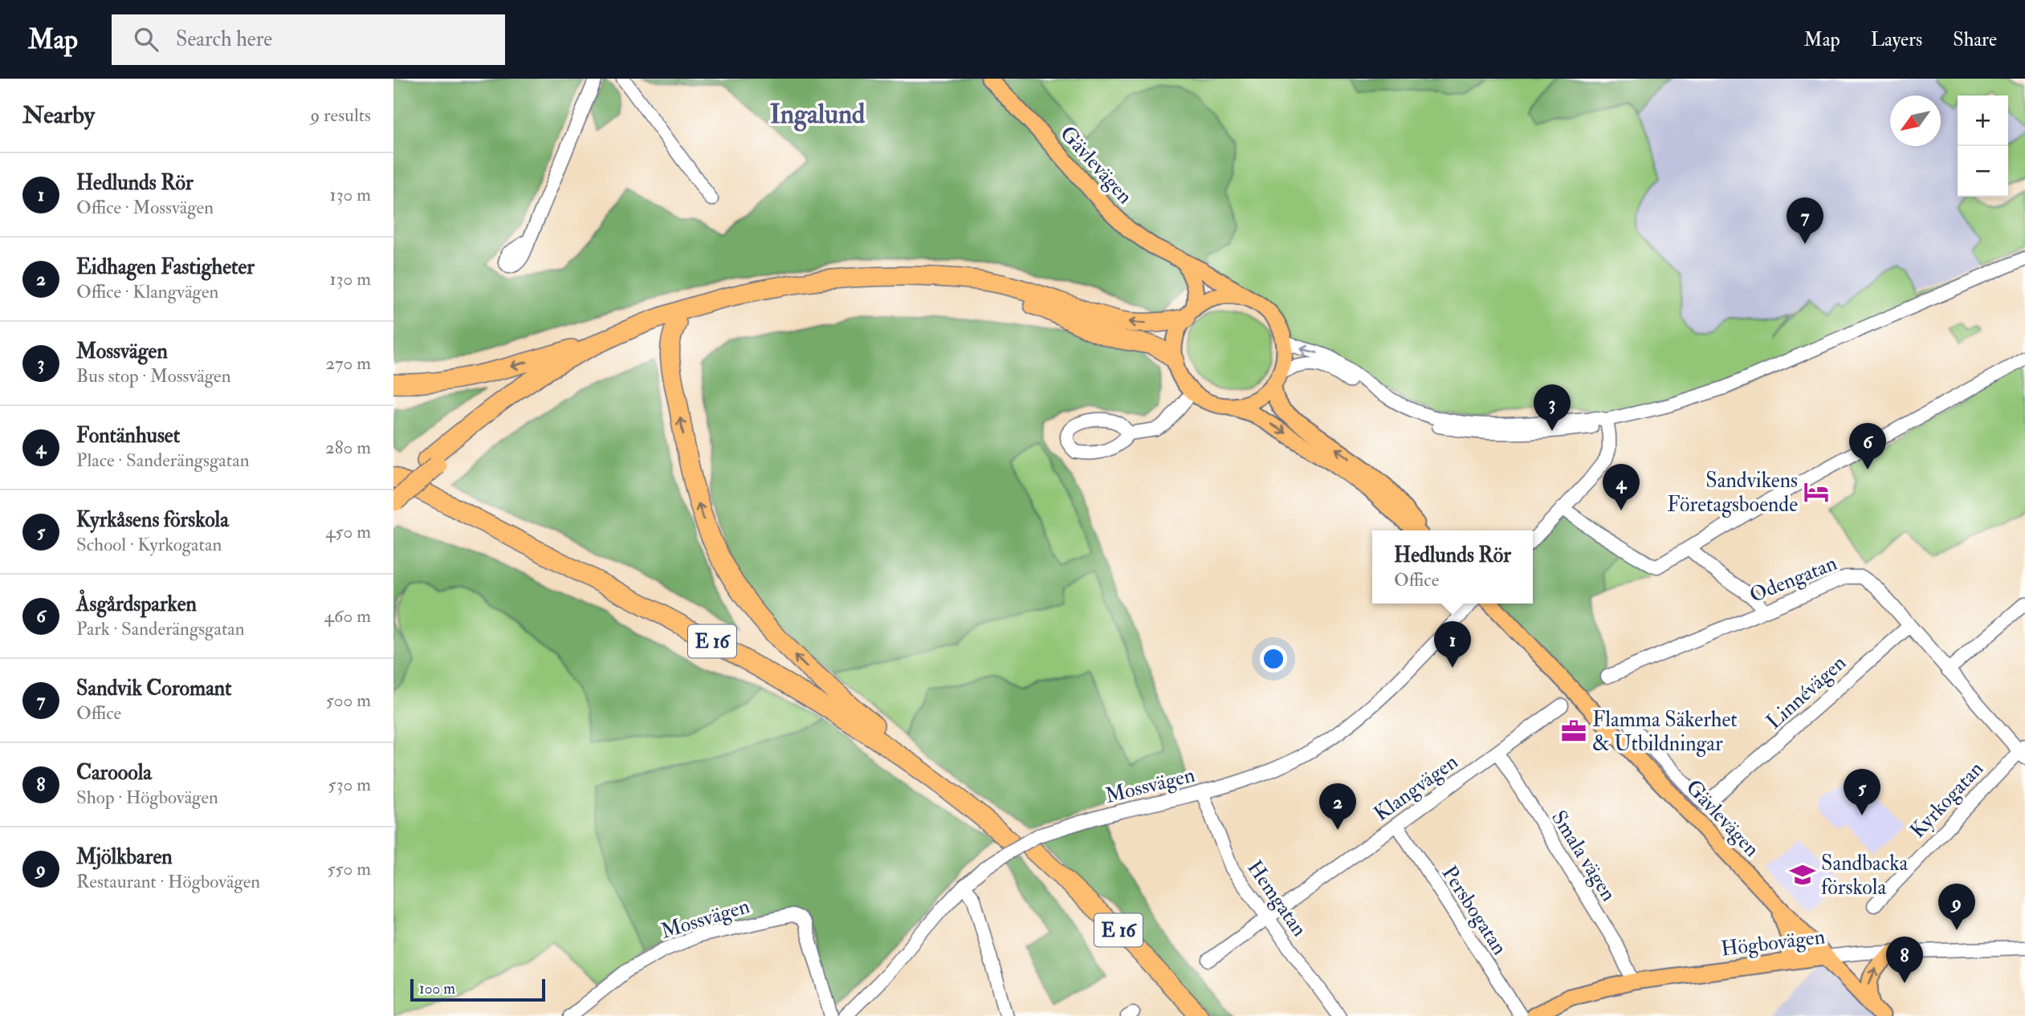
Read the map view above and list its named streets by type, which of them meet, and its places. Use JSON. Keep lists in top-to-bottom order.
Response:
{
  "streets": {
    "highway": ["E 16"],
    "main road": ["Gävlevägen", "Högbovägen"],
    "street": [
      "Odengatan",
      "Linnévägen",
      "Mossvägen",
      "Klangvägen",
      "Kyrkogatan",
      "Smala vägen",
      "Hemgatan",
      "Persbogatan"
    ]
  },
  "crossings": [
    ["Gävlevägen", "Högbovägen"],
    ["Odengatan", "Linnévägen"],
    ["Odengatan", "Kyrkogatan"],
    ["E 16", "Mossvägen"],
    ["Mossvägen", "Hemgatan"],
    ["Klangvägen", "Smala vägen"],
    ["Klangvägen", "Hemgatan"],
    ["Klangvägen", "Persbogatan"],
    ["Smala vägen", "Högbovägen"]
  ],
  "districts": ["Ingalund"],
  "places": {
    "hotel": ["Sandvikens Företagsboende"],
    "office": ["Flamma Säkerhet & Utbildningar"],
    "school or university": ["Sandbacka förskola"]
  },
  "scale_bar": "100 m",
  "north": "bottom left",
  "page": {
    "header": "Map",
    "search": "Search here",
    "nav": ["Map", "Layers", "Share"],
    "heading": ["Nearby", "9 results"],
    "map_buttons": ["+", "−"],
    "list": [
      {
        "mark": "1",
        "name": "Hedlunds Rör",
        "note": "Office · Mossvägen",
        "value": "130 m"
      },
      {
        "mark": "2",
        "name": "Eidhagen Fastigheter",
        "note": "Office · Klangvägen",
        "value": "130 m"
      },
      {
        "mark": "3",
        "name": "Mossvägen",
        "note": "Bus stop · Mossvägen",
        "value": "270 m"
      },
      {
        "mark": "4",
        "name": "Fontänhuset",
        "note": "Place · Sanderängsgatan",
        "value": "280 m"
      },
      {
        "mark": "5",
        "name": "Kyrkåsens förskola",
        "note": "School · Kyrkogatan",
        "value": "450 m"
      },
      {
        "mark": "6",
        "name": "Åsgårdsparken",
        "note": "Park · Sanderängsgatan",
        "value": "460 m"
      },
      {
        "mark": "7",
        "name": "Sandvik Coromant",
        "note": "Office",
        "value": "500 m"
      },
      {
        "mark": "8",
        "name": "Carooola",
        "note": "Shop · Högbovägen",
        "value": "530 m"
      },
      {
        "mark": "9",
        "name": "Mjölkbaren",
        "note": "Restaurant · Högbovägen",
        "value": "550 m"
      }
    ],
    "pins": [
      "7",
      "3",
      "6",
      "4",
      "1",
      "5",
      "2",
      "9",
      "8"
    ],
    "popup": ["Hedlunds Rör", "Office"],
    "scale": "100 m"
  }
}
